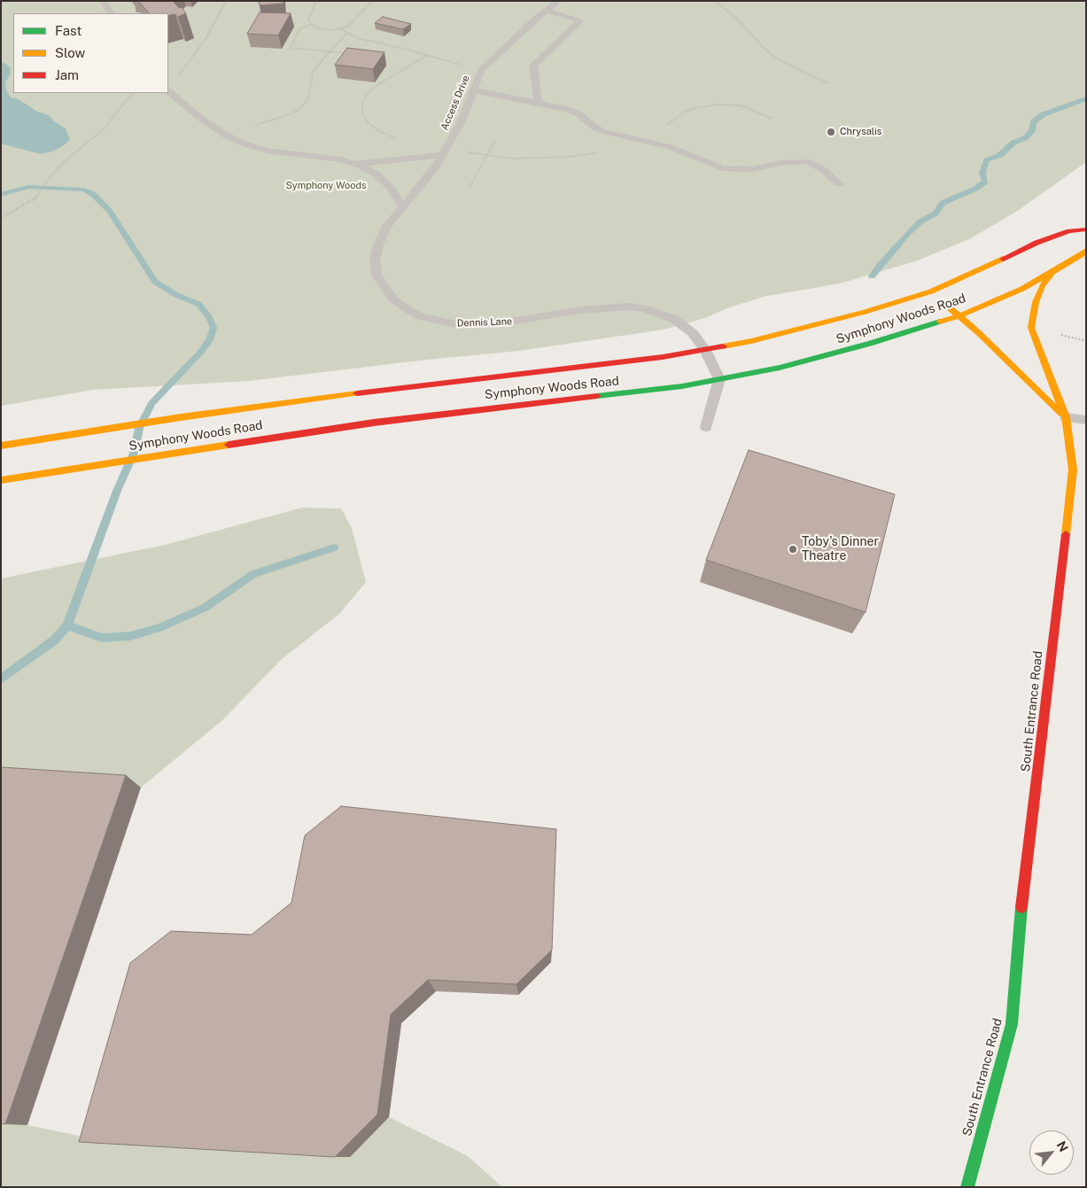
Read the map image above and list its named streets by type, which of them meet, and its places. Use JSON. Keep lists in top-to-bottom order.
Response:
{
  "streets": {
    "street": ["Symphony Woods Road", "South Entrance Road"],
    "lane": ["Access Drive", "Dennis Lane"]
  },
  "crossings": [
    ["Access Drive", "Dennis Lane"],
    ["Symphony Woods Road", "Dennis Lane"],
    ["Symphony Woods Road", "South Entrance Road"]
  ],
  "parks": ["Symphony Woods"],
  "places": ["Chrysalis", "Toby's Dinner Theatre"],
  "legend": ["Fast", "Slow", "Jam"],
  "north": "top right"
}
